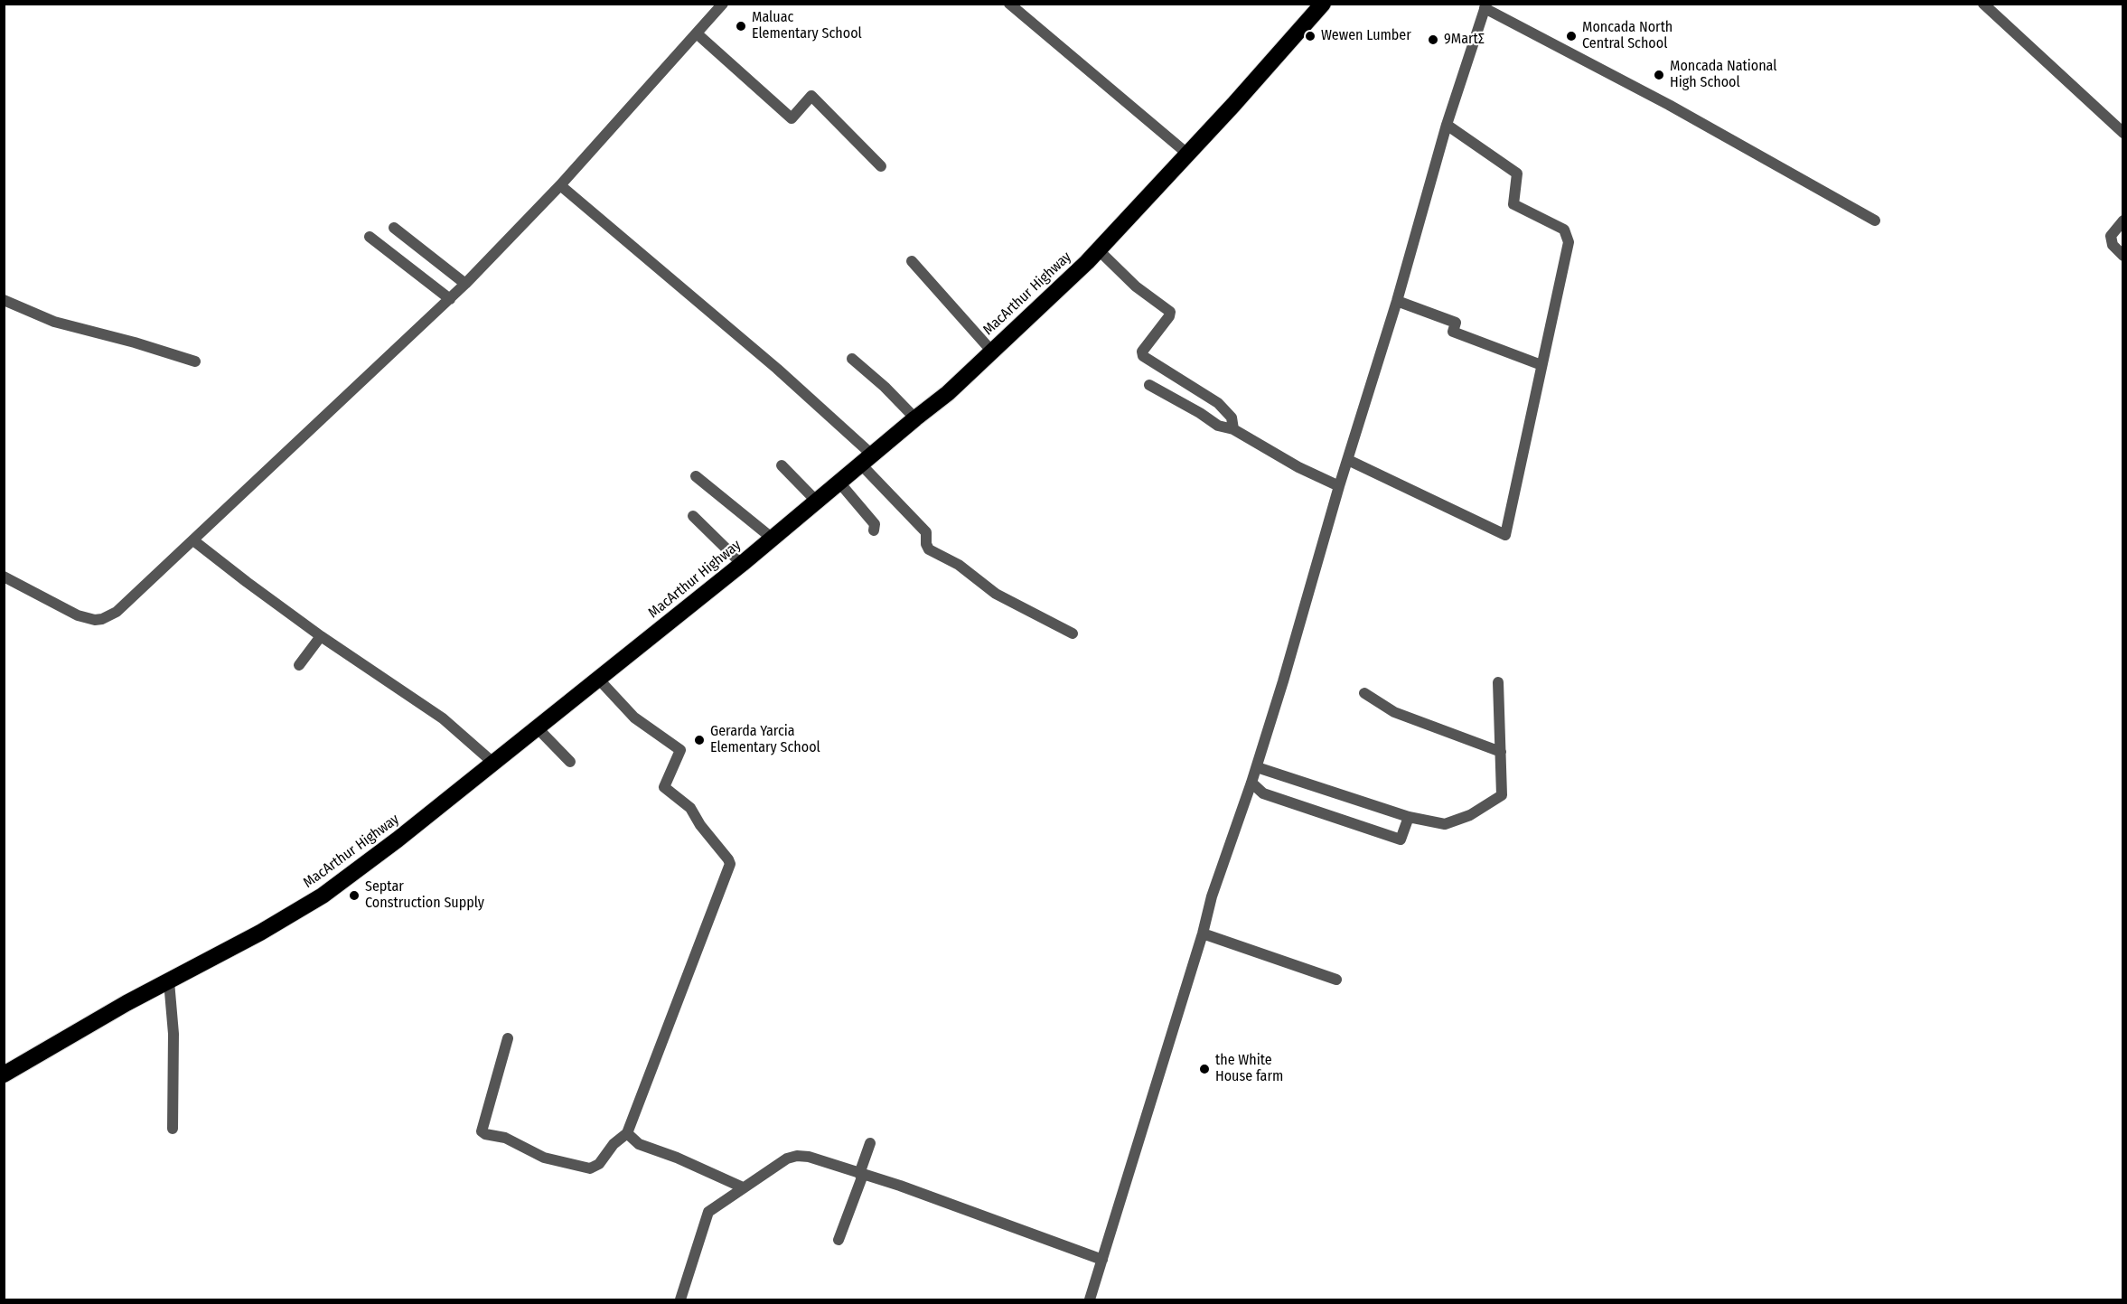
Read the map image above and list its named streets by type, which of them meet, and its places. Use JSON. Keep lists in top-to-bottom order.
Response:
{
  "streets": {
    "highway": ["MacArthur Highway"]
  },
  "places": [
    "Maluac Elementary School",
    "Wewen Lumber",
    "Moncada North Central School",
    "9Mart∑",
    "Moncada National High School",
    "Gerarda Yarcia Elementary School",
    "Septar Construction Supply",
    "the White House farm"
  ]
}
